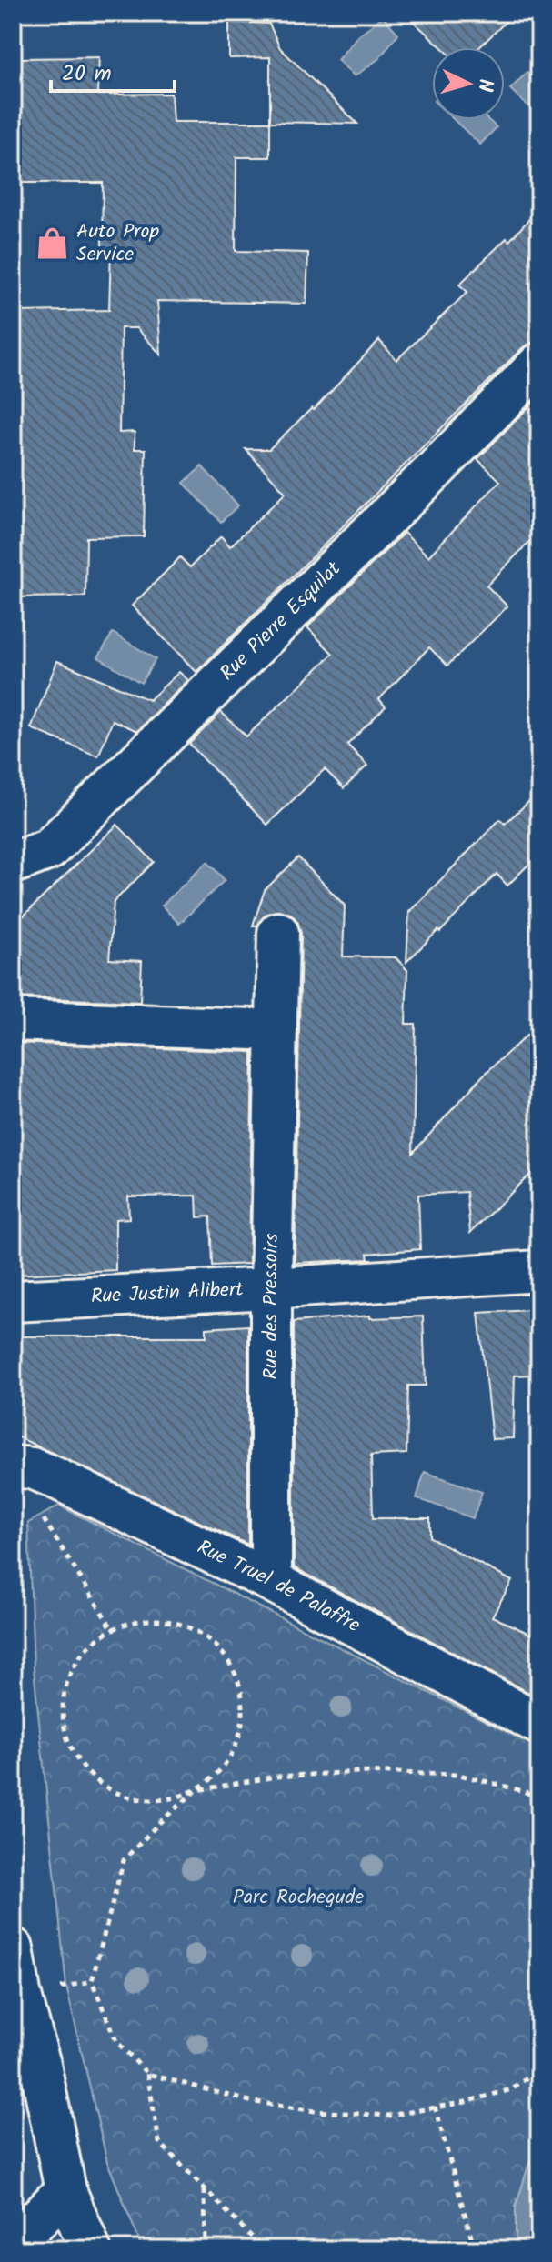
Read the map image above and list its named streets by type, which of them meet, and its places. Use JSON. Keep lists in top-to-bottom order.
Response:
{
  "streets": {
    "street": [
      "Rue Pierre Esquilat",
      "Rue Justin Alibert",
      "Rue des Pressoirs",
      "Rue Truel de Palaffre"
    ]
  },
  "crossings": [
    ["Rue Justin Alibert", "Rue des Pressoirs"],
    ["Rue des Pressoirs", "Rue Truel de Palaffre"]
  ],
  "parks": ["Parc Rochegude"],
  "places": {
    "shop": ["Auto Prop Service"]
  },
  "scale_bar": "20 m",
  "north": "right"
}
